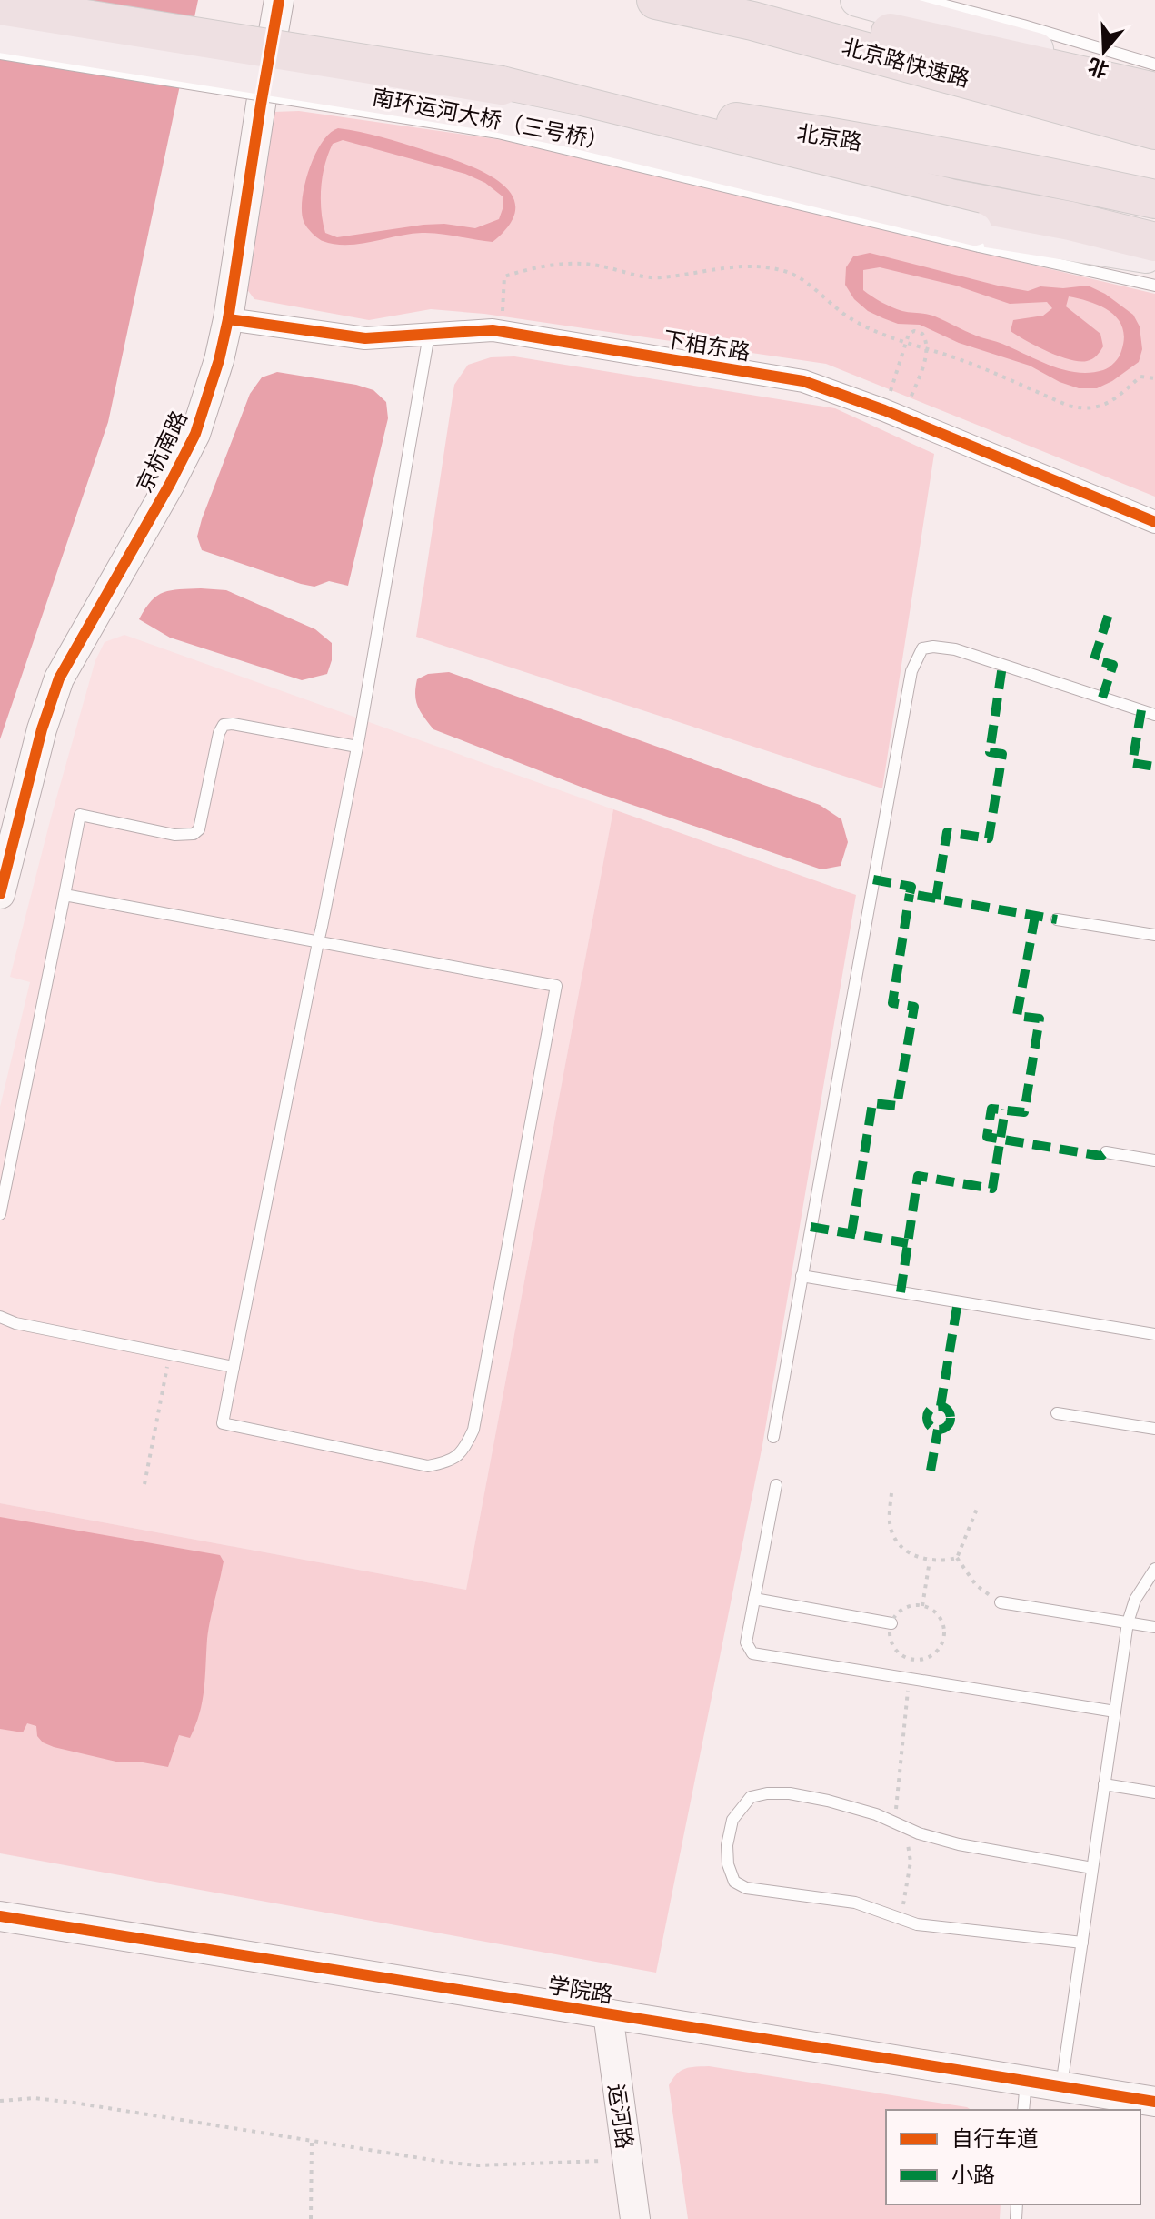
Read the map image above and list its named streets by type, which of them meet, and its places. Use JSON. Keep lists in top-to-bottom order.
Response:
{
  "streets": {
    "highway": ["北京路快速路", "南环运河大桥（三号桥）", "北京路"],
    "street": [
      "下相东路",
      "京杭南路",
      "学院路",
      "运河路"
    ]
  },
  "crossings": [
    ["南环运河大桥（三号桥）", "北京路"],
    ["下相东路", "京杭南路"],
    ["学院路", "运河路"]
  ],
  "legend": ["自行车道", "小路"],
  "north": "bottom"
}
